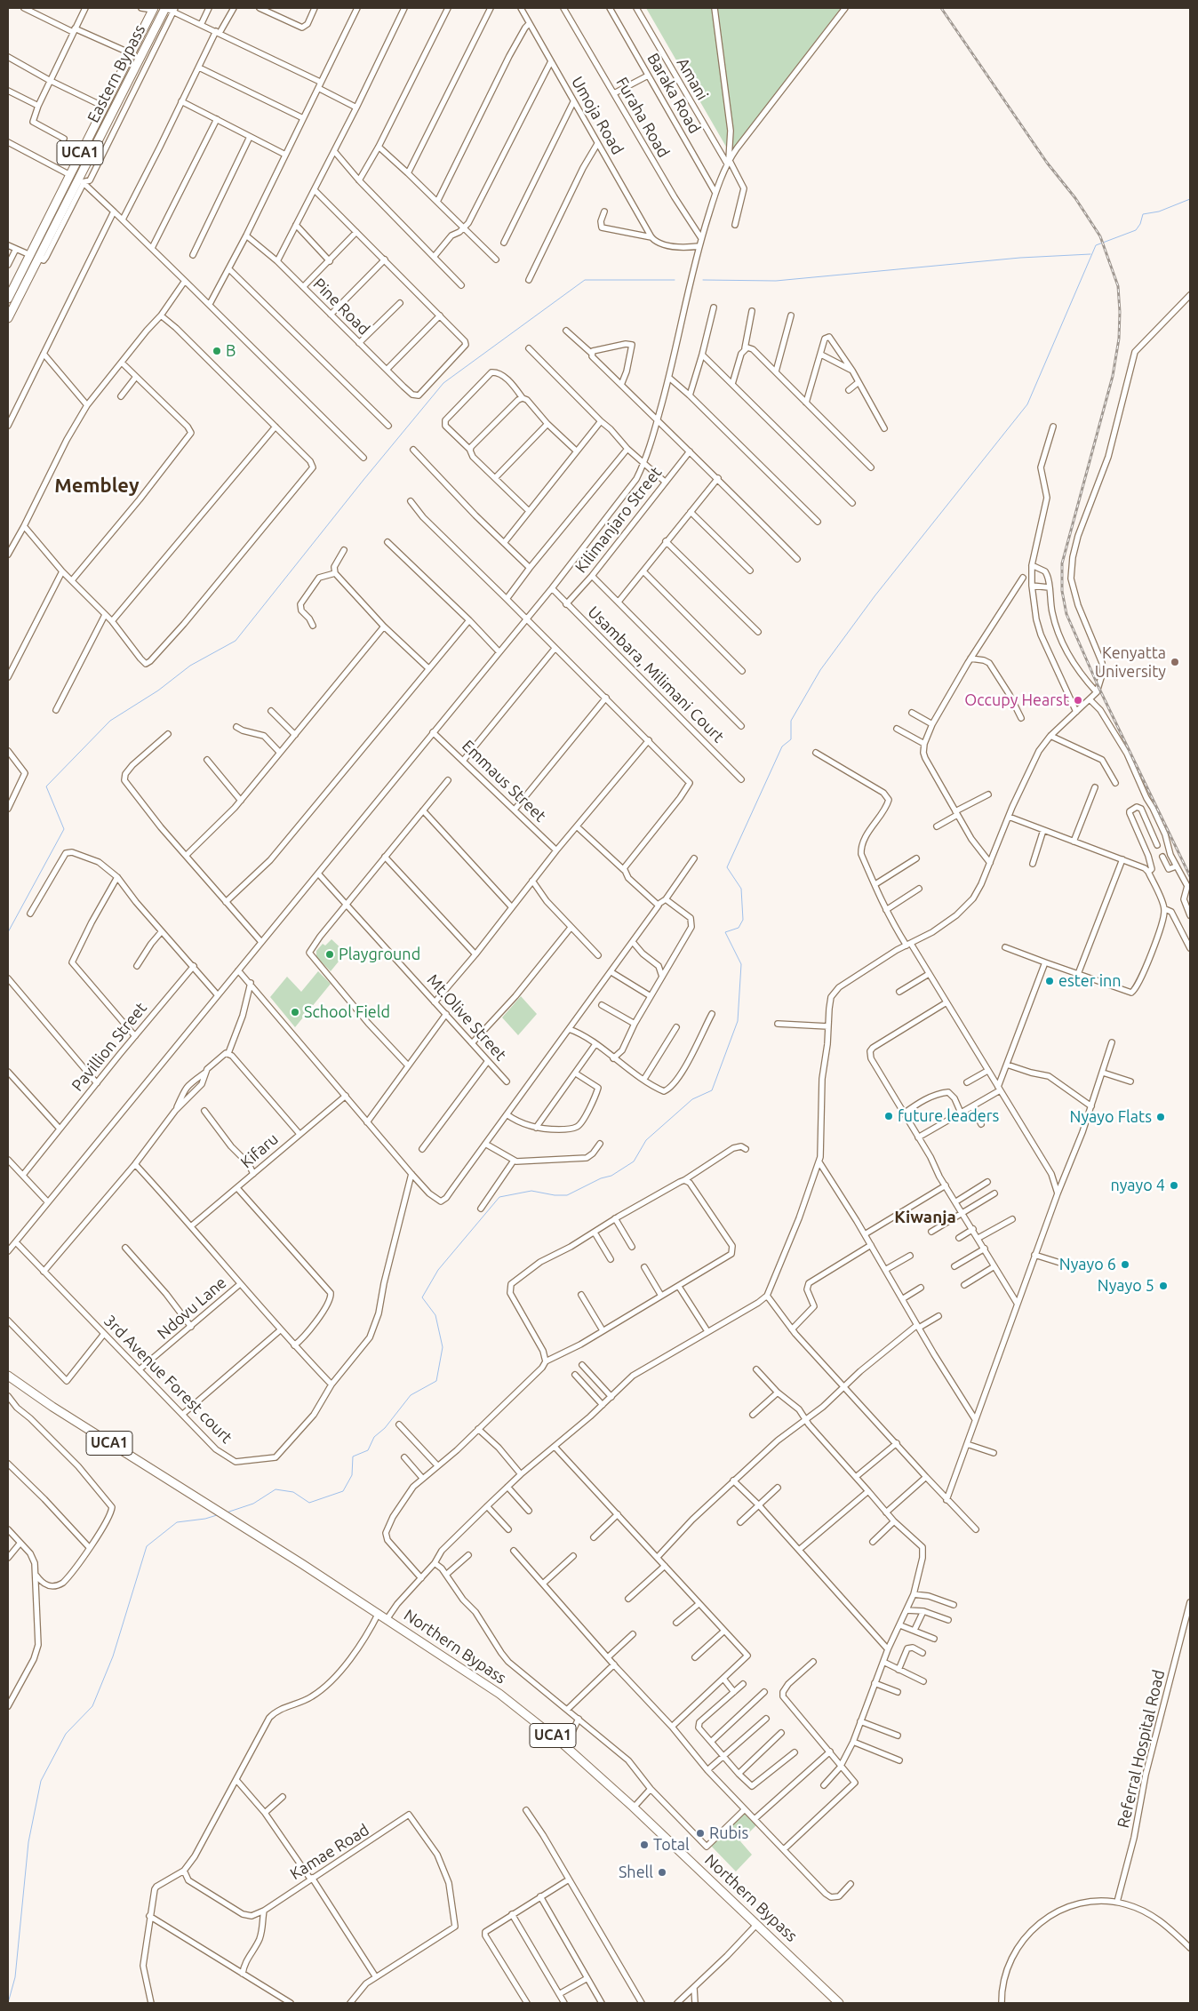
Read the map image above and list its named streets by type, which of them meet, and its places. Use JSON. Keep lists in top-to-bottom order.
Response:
{
  "streets": {
    "main road": ["Eastern Bypass", "UCA1", "Northern Bypass"],
    "street": [
      "Amani",
      "Baraka Road",
      "Umoja Road",
      "Furaha Road",
      "Pine Road",
      "Kilimanjaro Street",
      "Usambara, Milimani Court",
      "Emmaus Street",
      "Mt.Olive Street",
      "Pavillion Street",
      "Kifaru",
      "Ndovu Lane",
      "3rd Avenue Forest court",
      "Referral Hospital Road",
      "Kamae Road"
    ]
  },
  "crossings": [
    ["Kilimanjaro Street", "Usambara, Milimani Court"],
    ["Ndovu Lane", "3rd Avenue Forest court"]
  ],
  "districts": ["Membley", "Kiwanja"],
  "places": [
    "B",
    "Kenyatta University",
    "Occupy Hearst",
    "Playground",
    "ester inn",
    "School Field",
    "future leaders",
    "Nyayo Flats",
    "nyayo 4",
    "Nyayo 6",
    "Nyayo 5",
    "Rubis",
    "Total",
    "Shell"
  ]
}
